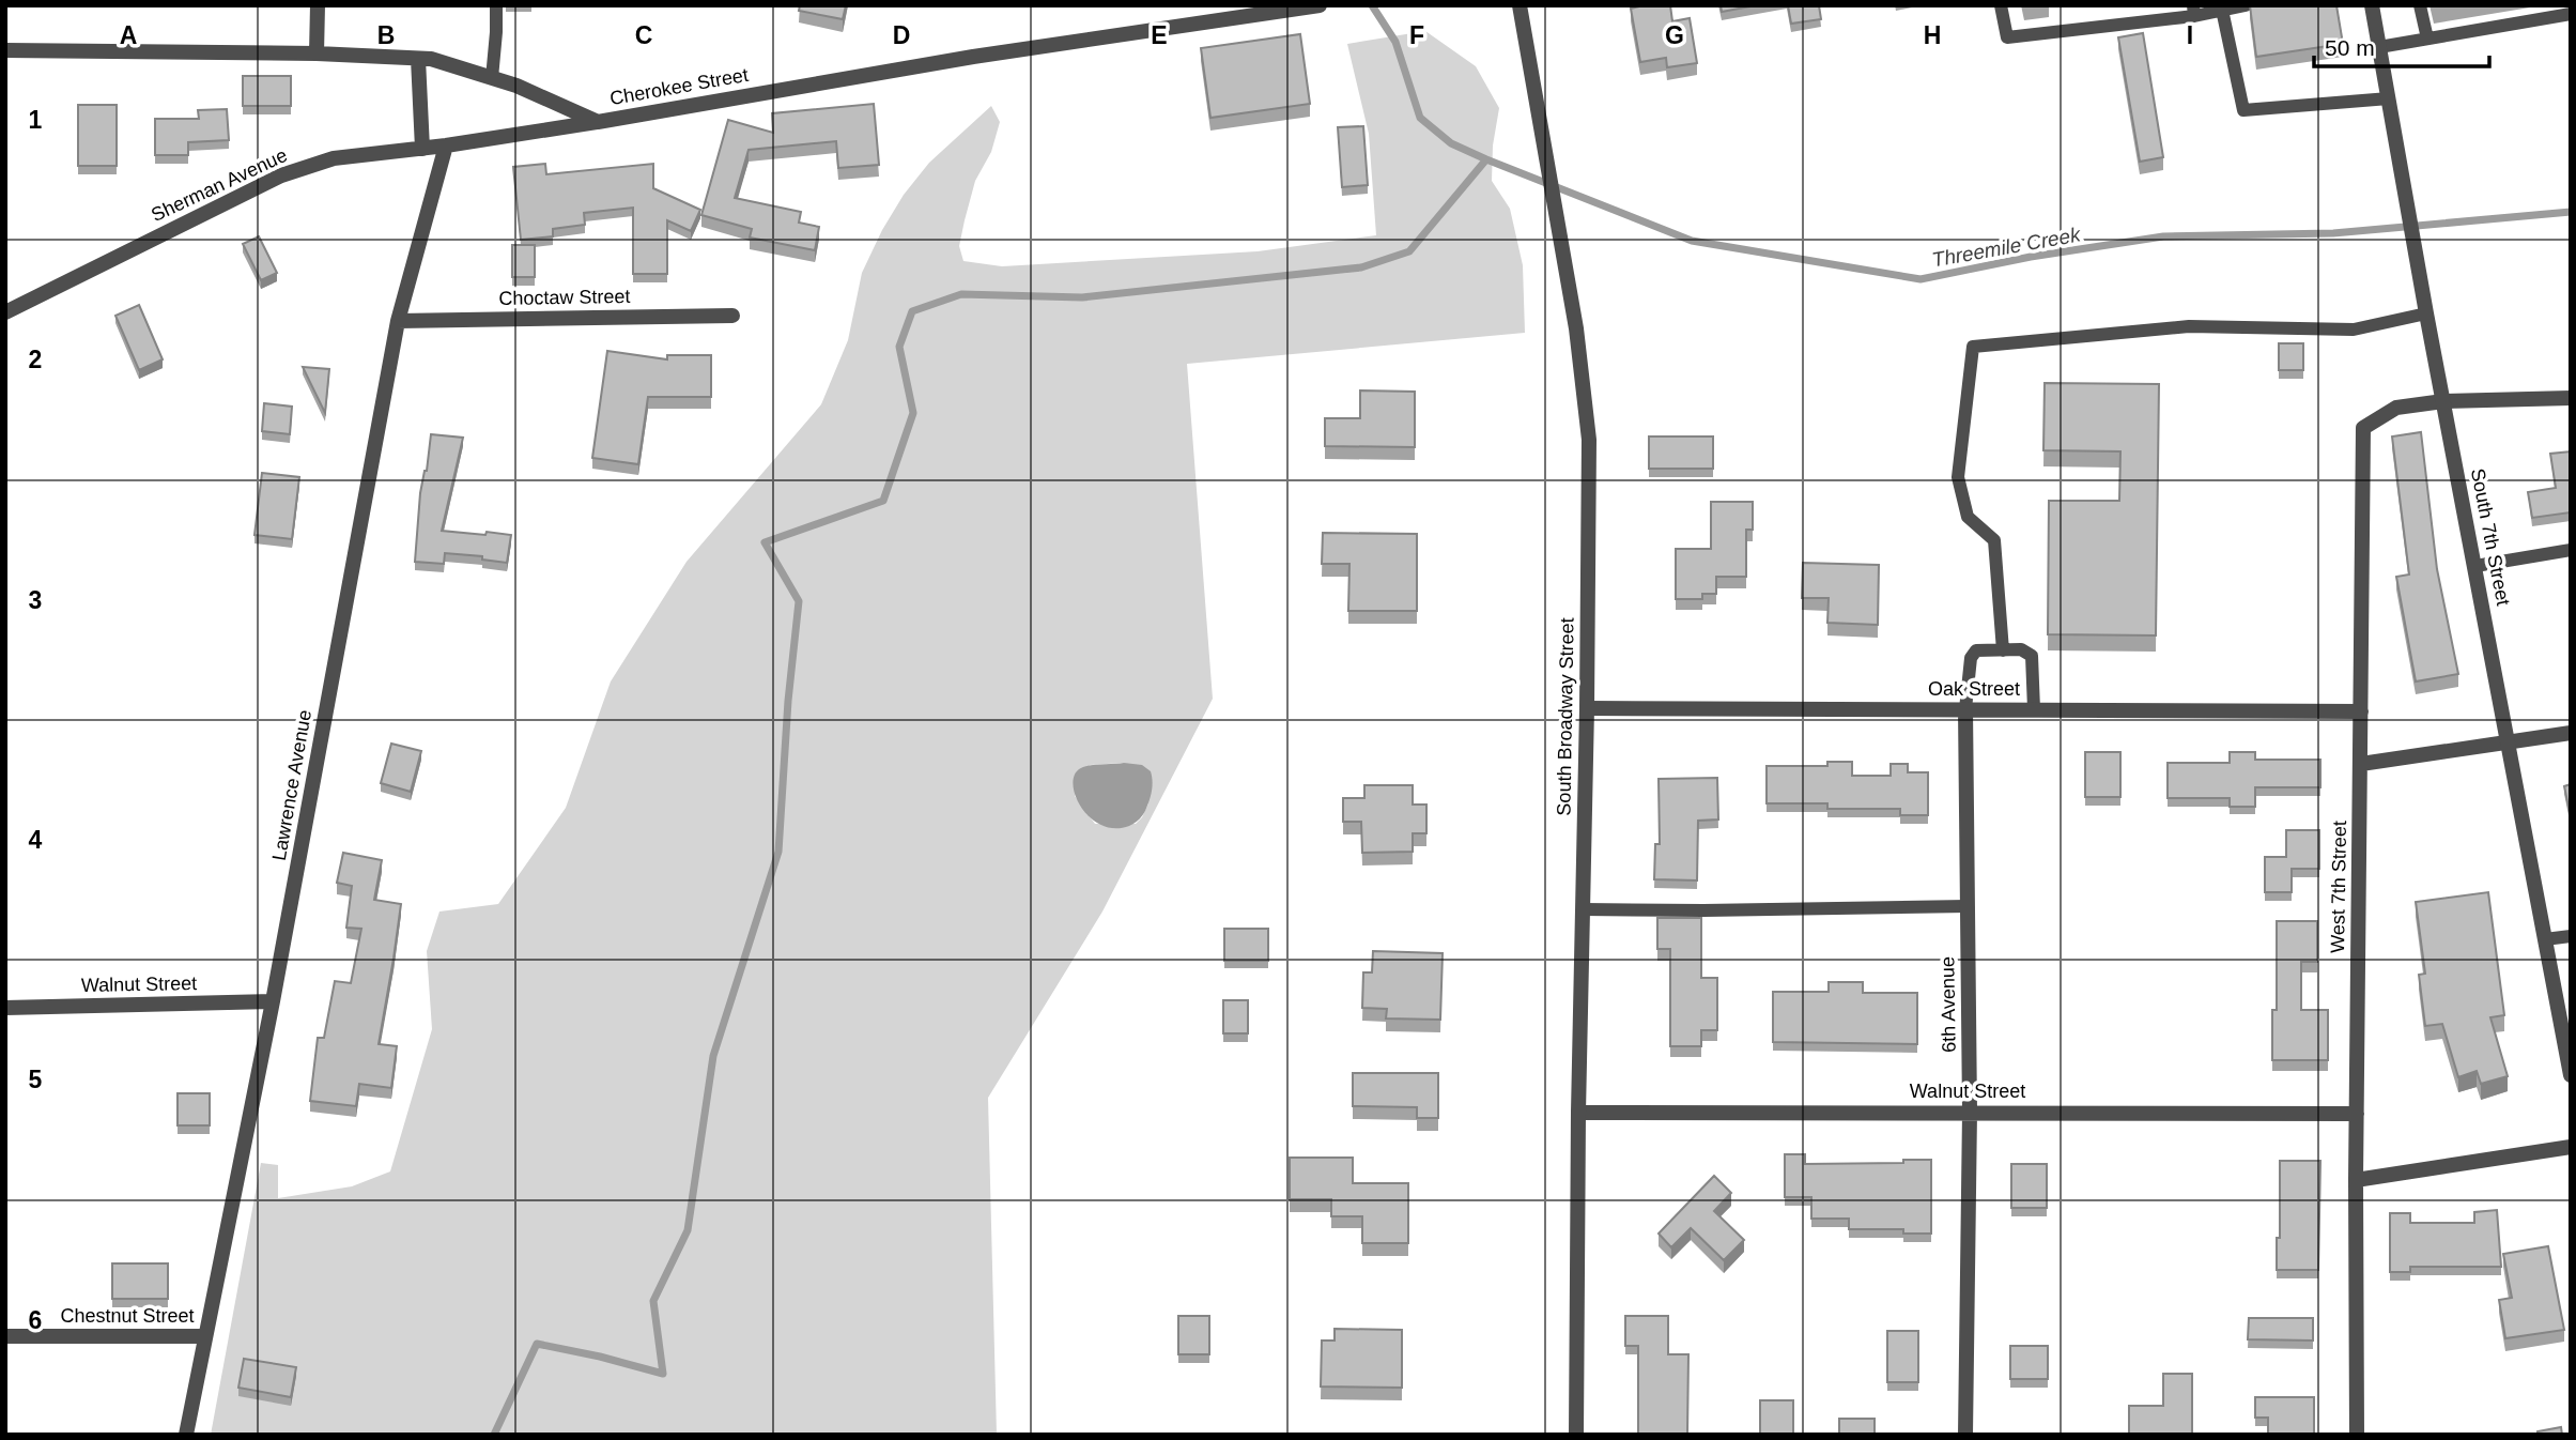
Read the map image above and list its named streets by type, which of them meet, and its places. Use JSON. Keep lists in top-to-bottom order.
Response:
{
  "streets": {
    "street": [
      "Cherokee Street",
      "Sherman Avenue",
      "Choctaw Street",
      "South 7th Street",
      "Oak Street",
      "South Broadway Street",
      "Lawrence Avenue",
      "West 7th Street",
      "Walnut Street",
      "6th Avenue",
      "Chestnut Street"
    ]
  },
  "crossings": [
    ["Cherokee Street", "Sherman Avenue"],
    ["Sherman Avenue", "Lawrence Avenue"],
    ["Choctaw Street", "Lawrence Avenue"],
    ["South 7th Street", "West 7th Street"],
    ["Oak Street", "South Broadway Street"],
    ["Oak Street", "West 7th Street"],
    ["Oak Street", "6th Avenue"],
    ["South Broadway Street", "Walnut Street"],
    ["Lawrence Avenue", "Walnut Street"],
    ["Lawrence Avenue", "Chestnut Street"],
    ["West 7th Street", "Walnut Street"],
    ["Walnut Street", "6th Avenue"]
  ],
  "water": ["Threemile Creek"],
  "scale_bar": "50 m",
  "grid": {
    "columns": [
      "A",
      "B",
      "C",
      "D",
      "E",
      "F",
      "G",
      "H",
      "I"
    ],
    "rows": [
      "1",
      "2",
      "3",
      "4",
      "5",
      "6"
    ]
  }
}
